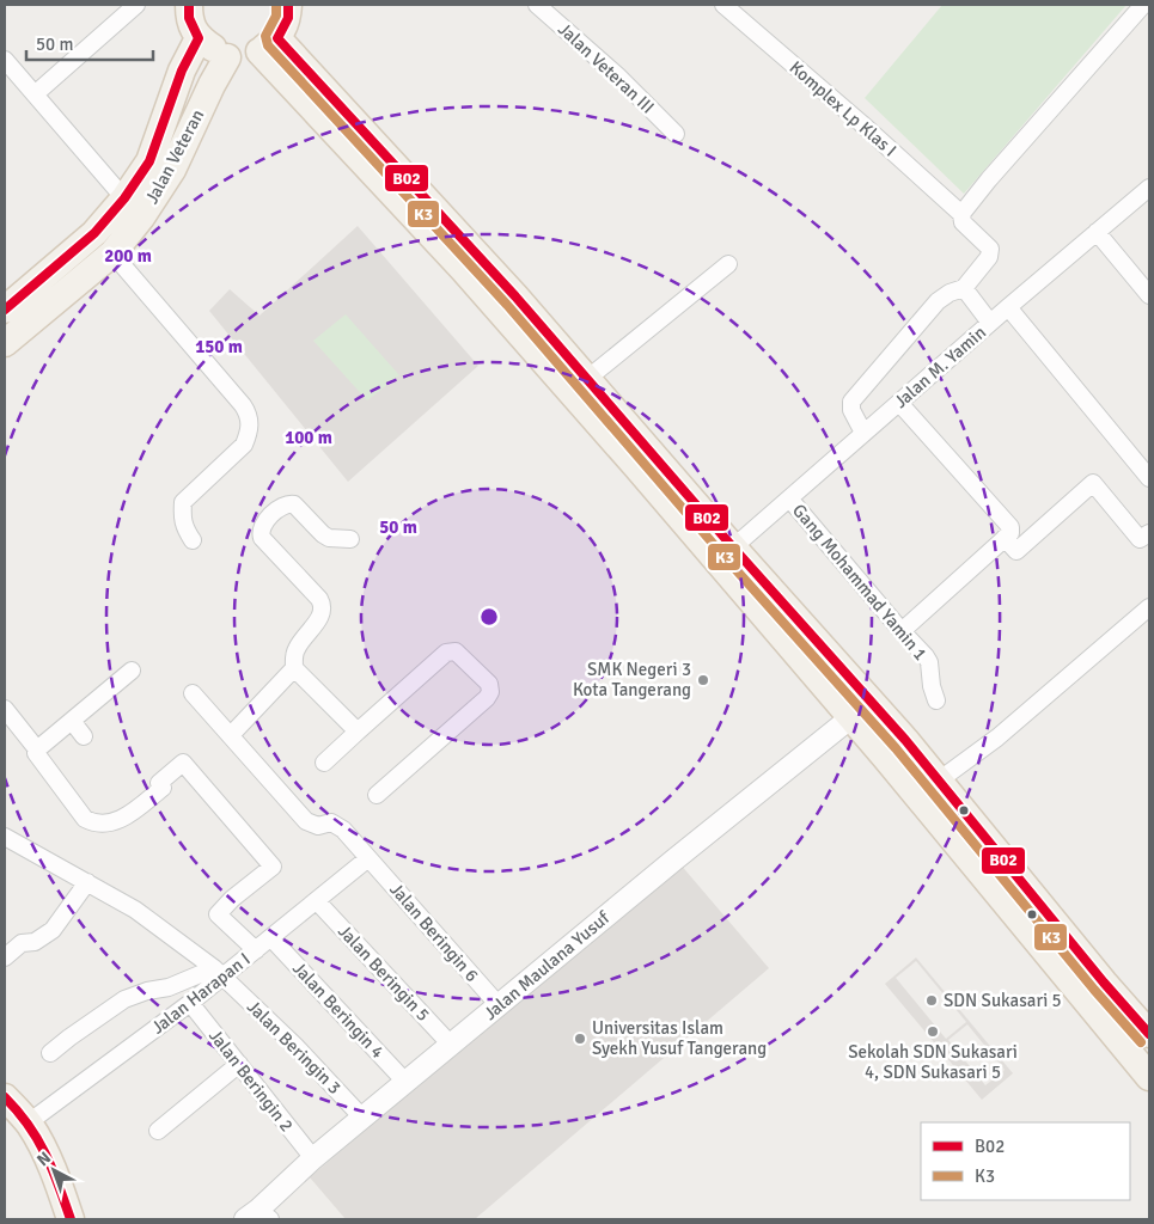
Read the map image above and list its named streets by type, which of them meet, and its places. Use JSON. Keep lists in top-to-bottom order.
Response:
{
  "streets": {
    "main road": ["Jalan Veteran"],
    "street": [
      "Jalan Veteran III",
      "Komplex Lp Klas I",
      "Jalan M. Yamin",
      "Gang Mohammad Yamin 1",
      "Jalan Beringin 6",
      "Jalan Maulana Yusuf",
      "Jalan Beringin 5",
      "Jalan Harapan I",
      "Jalan Beringin 4",
      "Jalan Beringin 3",
      "Jalan Beringin 2"
    ]
  },
  "crossings": [
    ["Jalan M. Yamin", "Gang Mohammad Yamin 1"],
    ["Jalan Beringin 6", "Jalan Maulana Yusuf"],
    ["Jalan Beringin 6", "Jalan Harapan I"],
    ["Jalan Maulana Yusuf", "Jalan Beringin 5"],
    ["Jalan Maulana Yusuf", "Jalan Beringin 4"],
    ["Jalan Maulana Yusuf", "Jalan Beringin 3"],
    ["Jalan Maulana Yusuf", "Jalan Beringin 2"],
    ["Jalan Beringin 5", "Jalan Harapan I"],
    ["Jalan Harapan I", "Jalan Beringin 4"],
    ["Jalan Harapan I", "Jalan Beringin 3"],
    ["Jalan Harapan I", "Jalan Beringin 2"]
  ],
  "places": [
    "SMK Negeri 3 Kota Tangerang",
    "SDN Sukasari 5",
    "Sekolah SDN Sukasari 4, SDN Sukasari 5",
    "Universitas Islam Syekh Yusuf Tangerang"
  ],
  "lines": ["transit line B02", "transit line K3"],
  "legend": ["B02", "K3"],
  "scale_bar": "50 m",
  "north": "top left",
  "rings": [
    "200 m",
    "150 m",
    "100 m",
    "50 m"
  ]
}
